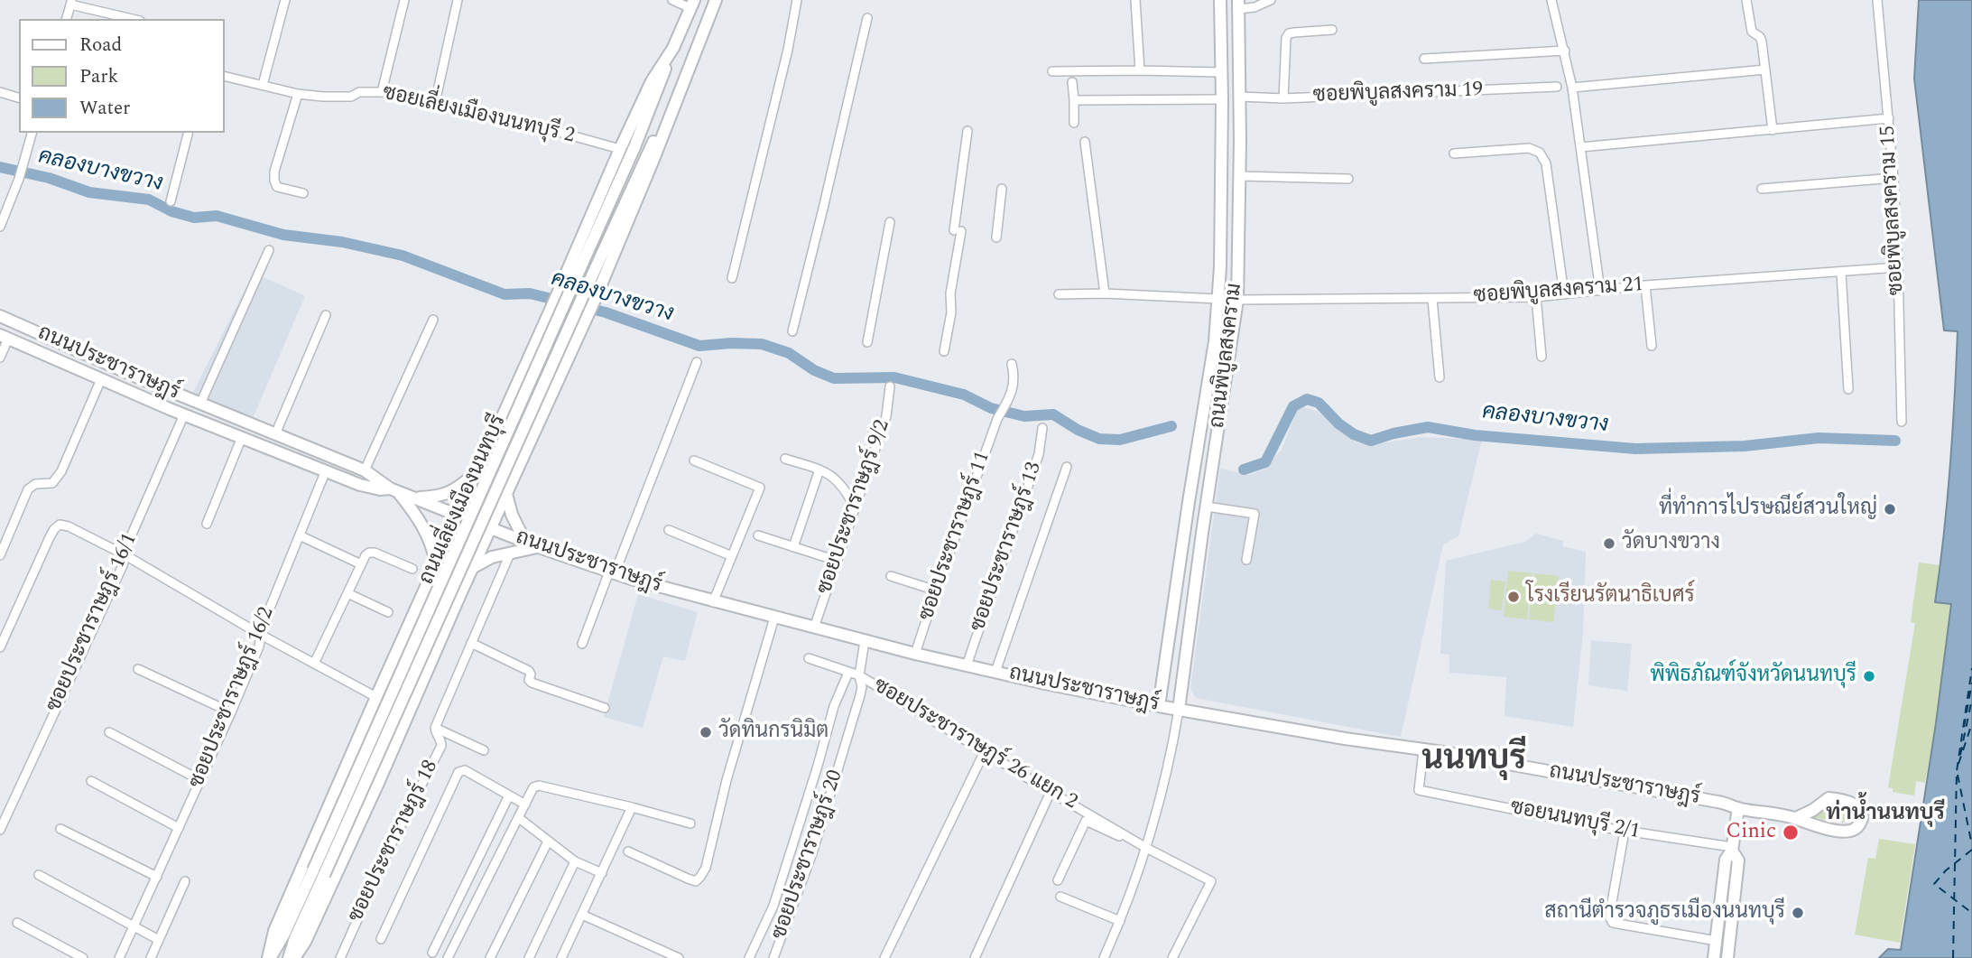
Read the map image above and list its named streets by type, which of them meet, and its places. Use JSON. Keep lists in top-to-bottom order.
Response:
{
  "streets": {
    "main road": ["ถนนพิบูลสงคราม", "ถนนประชาราษฎร์", "ถนนเลี่ยงเมืองนนทบุรี"],
    "street": [
      "ซอยพิบูลสงคราม 19",
      "ซอยเลี่ยงเมืองนนทบุรี 2",
      "ซอยพิบูลสงคราม 15",
      "ซอยพิบูลสงคราม 21",
      "ซอยประชาราษฎร์ 9/2",
      "ซอยประชาราษฎร์ 11",
      "ซอยประชาราษฎร์ 13",
      "ซอยประชาราษฎร์ 16/1",
      "ซอยประชาราษฎร์ 16/2",
      "ซอยประชาราษฎร์ 26 แยก 2",
      "ซอยนนทบุรี 2/1",
      "ซอยประชาราษฎร์ 18",
      "ซอยประชาราษฎร์ 20"
    ]
  },
  "crossings": [
    ["ซอยพิบูลสงคราม 19", "ถนนพิบูลสงคราม"],
    ["ซอยเลี่ยงเมืองนนทบุรี 2", "ถนนเลี่ยงเมืองนนทบุรี"],
    ["ซอยพิบูลสงคราม 15", "ซอยพิบูลสงคราม 21"],
    ["ซอยพิบูลสงคราม 21", "ถนนพิบูลสงคราม"],
    ["ถนนพิบูลสงคราม", "ถนนประชาราษฎร์"],
    ["ถนนประชาราษฎร์", "ถนนเลี่ยงเมืองนนทบุรี"],
    ["ถนนประชาราษฎร์", "ซอยประชาราษฎร์ 9/2"],
    ["ถนนประชาราษฎร์", "ซอยประชาราษฎร์ 11"],
    ["ถนนประชาราษฎร์", "ซอยประชาราษฎร์ 13"],
    ["ถนนประชาราษฎร์", "ซอยประชาราษฎร์ 16/1"],
    ["ถนนประชาราษฎร์", "ซอยประชาราษฎร์ 16/2"],
    ["ถนนประชาราษฎร์", "ซอยนนทบุรี 2/1"],
    ["ถนนประชาราษฎร์", "ซอยประชาราษฎร์ 20"],
    ["ซอยประชาราษฎร์ 26 แยก 2", "ซอยประชาราษฎร์ 20"]
  ],
  "districts": ["นนทบุรี", "ท่าน้ำนนทบุรี"],
  "water": ["คลองบางขวาง"],
  "places": [
    "ที่ทำการไปรษณีย์สวนใหญ่",
    "วัดบางขวาง",
    "โรงเรียนรัตนาธิเบศร์",
    "พิพิธภัณฑ์จังหวัดนนทบุรี",
    "วัดทินกรนิมิต",
    "Cinic",
    "สถานีตำรวจภูธรเมืองนนทบุรี"
  ],
  "legend": ["Road", "Park", "Water"]
}
